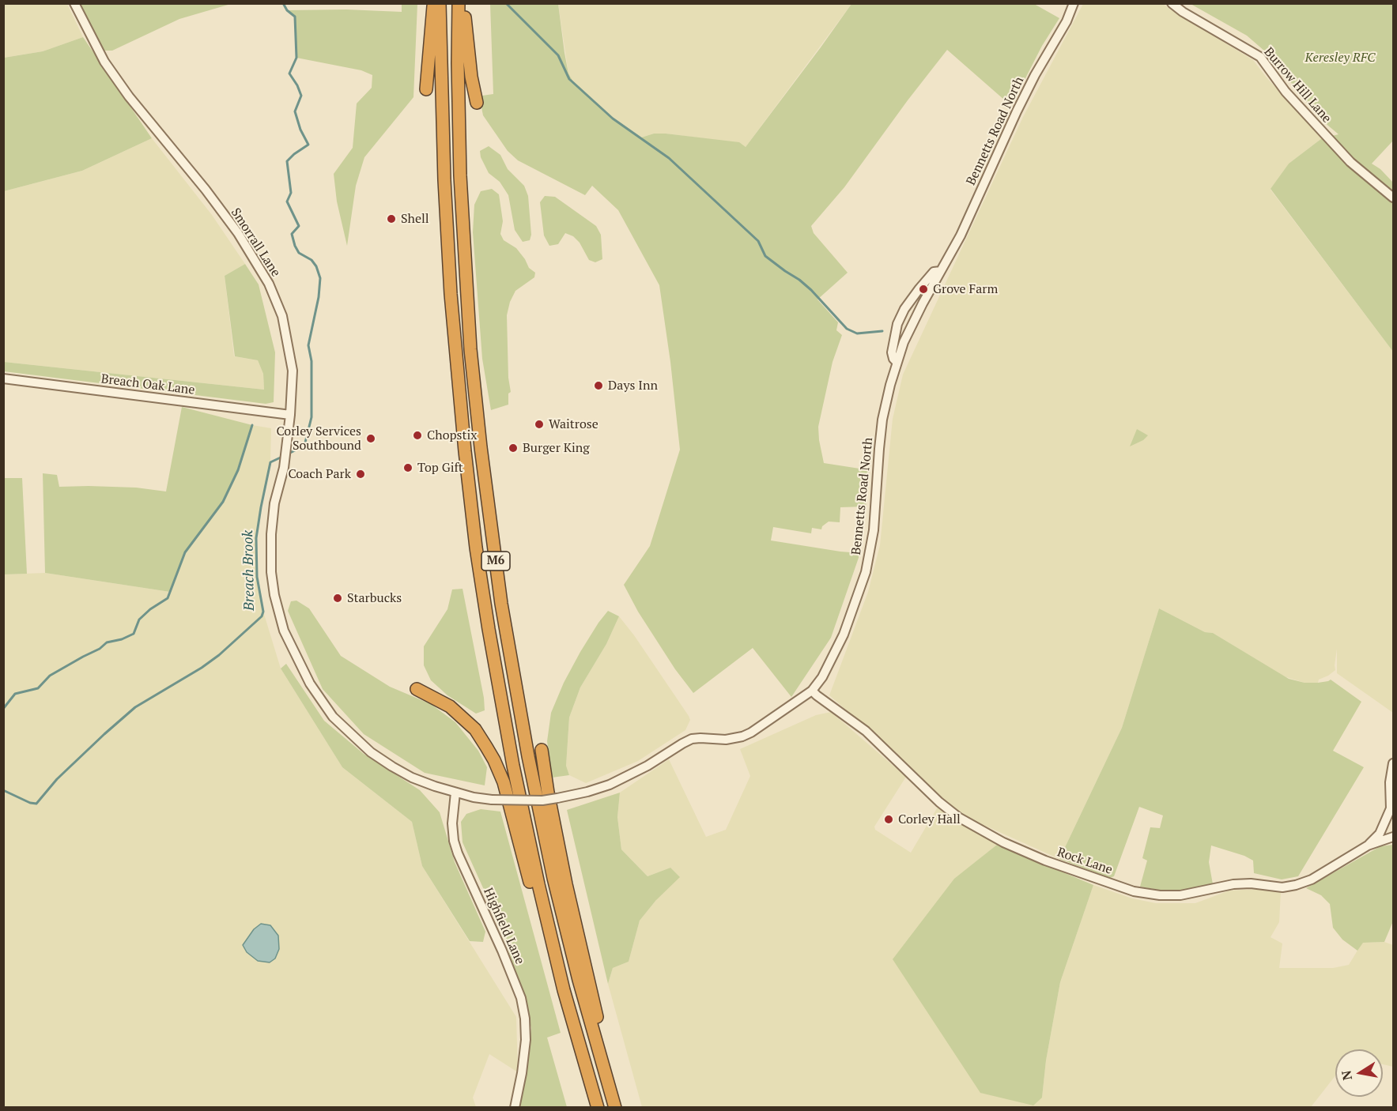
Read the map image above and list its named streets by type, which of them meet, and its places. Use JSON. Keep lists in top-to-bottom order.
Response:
{
  "streets": {
    "highway": ["M6"],
    "street": [
      "Burrow Hill Lane",
      "Bennetts Road North",
      "Smorrall Lane",
      "Breach Oak Lane",
      "Rock Lane",
      "Highfield Lane"
    ]
  },
  "crossings": [
    ["Bennetts Road North", "Smorrall Lane"],
    ["Bennetts Road North", "Rock Lane"],
    ["Bennetts Road North", "Highfield Lane"],
    ["Smorrall Lane", "Breach Oak Lane"],
    ["Smorrall Lane", "Highfield Lane"]
  ],
  "water": ["Breach Brook"],
  "parks": ["Keresley RFC"],
  "places": [
    "Shell",
    "Grove Farm",
    "Days Inn",
    "Waitrose",
    "Chopstix",
    "Corley Services Southbound",
    "Burger King",
    "Top Gift",
    "Coach Park",
    "Starbucks",
    "Corley Hall"
  ],
  "north": "left"
}
